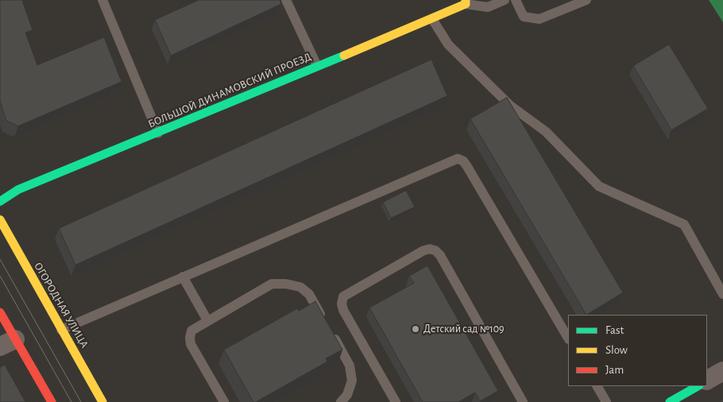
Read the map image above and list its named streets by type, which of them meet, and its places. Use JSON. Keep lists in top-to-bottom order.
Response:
{
  "streets": {
    "street": ["БОЛЬШОЙ ДИНАМОВСКИЙ ПРОЕЗД", "ОГОРОДНАЯ УЛИЦА"]
  },
  "places": ["Детский сад №109"],
  "legend": ["Fast", "Slow", "Jam"]
}
